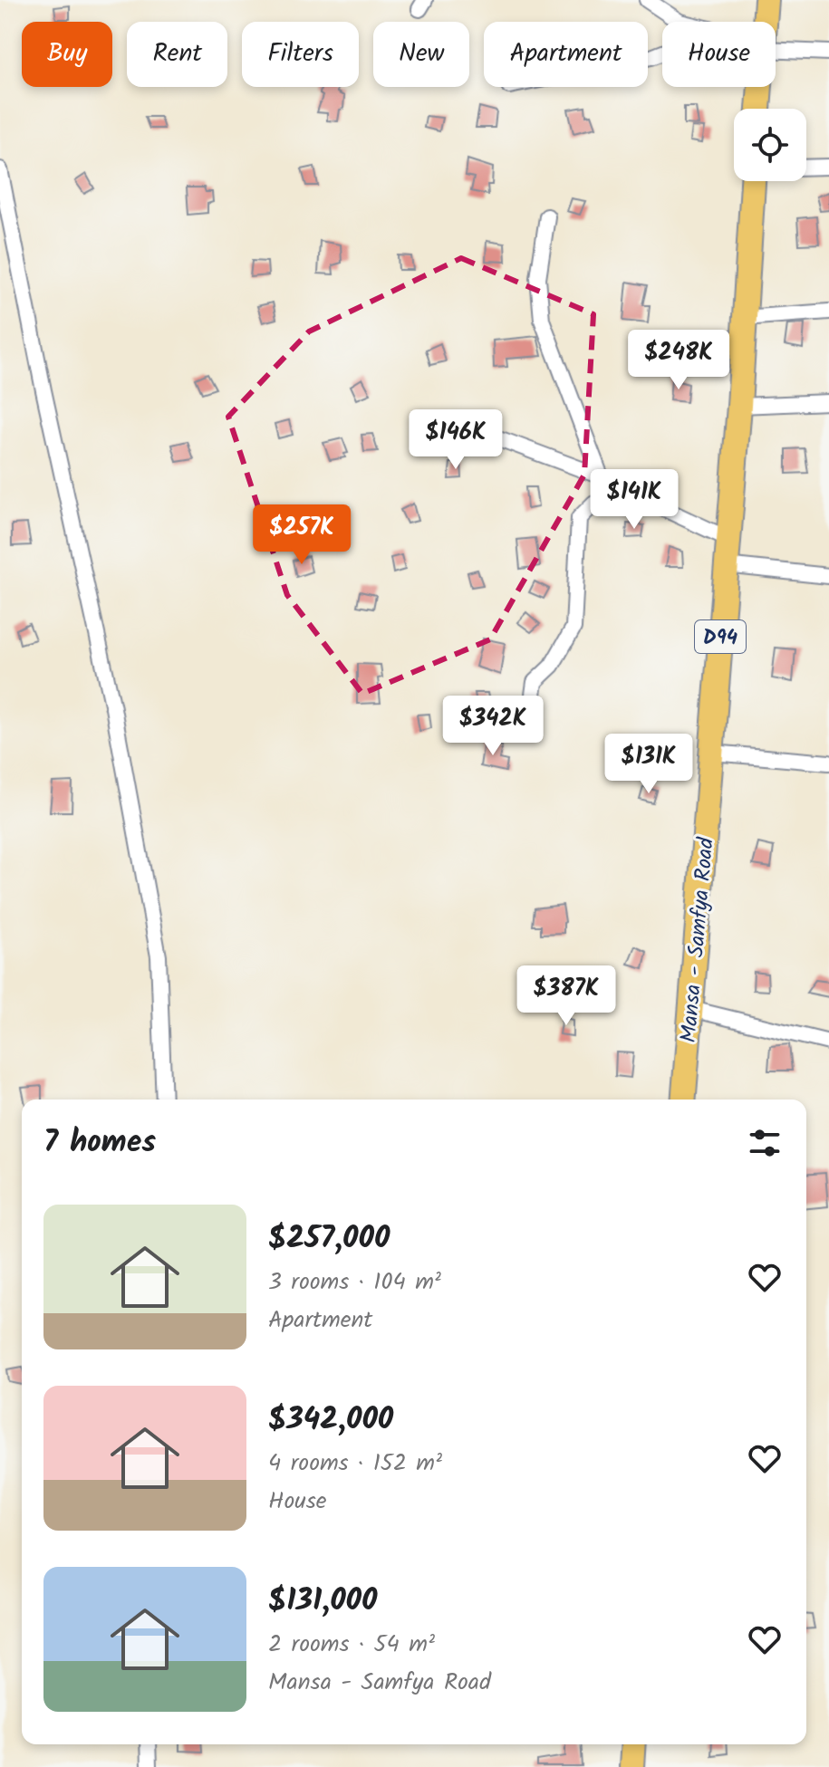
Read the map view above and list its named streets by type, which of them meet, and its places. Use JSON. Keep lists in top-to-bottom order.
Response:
{
  "streets": {
    "main road": ["D94", "Mansa - Samfya Road"]
  },
  "page": {
    "chip": [
      "Buy",
      "Rent",
      "Filters",
      "New",
      "Apartment",
      "House"
    ],
    "price": [
      "$248K",
      "$146K",
      "$141K",
      "$257K",
      "$342K",
      "$131K",
      "$387K"
    ],
    "heading": "7 homes",
    "list": [
      {
        "name": "$257,000",
        "note": "3 rooms · 104 m² · Apartment"
      },
      {
        "name": "$342,000",
        "note": "4 rooms · 152 m² · House"
      },
      {
        "name": "$131,000",
        "note": "2 rooms · 54 m² · Mansa - Samfya Road"
      }
    ]
  }
}
